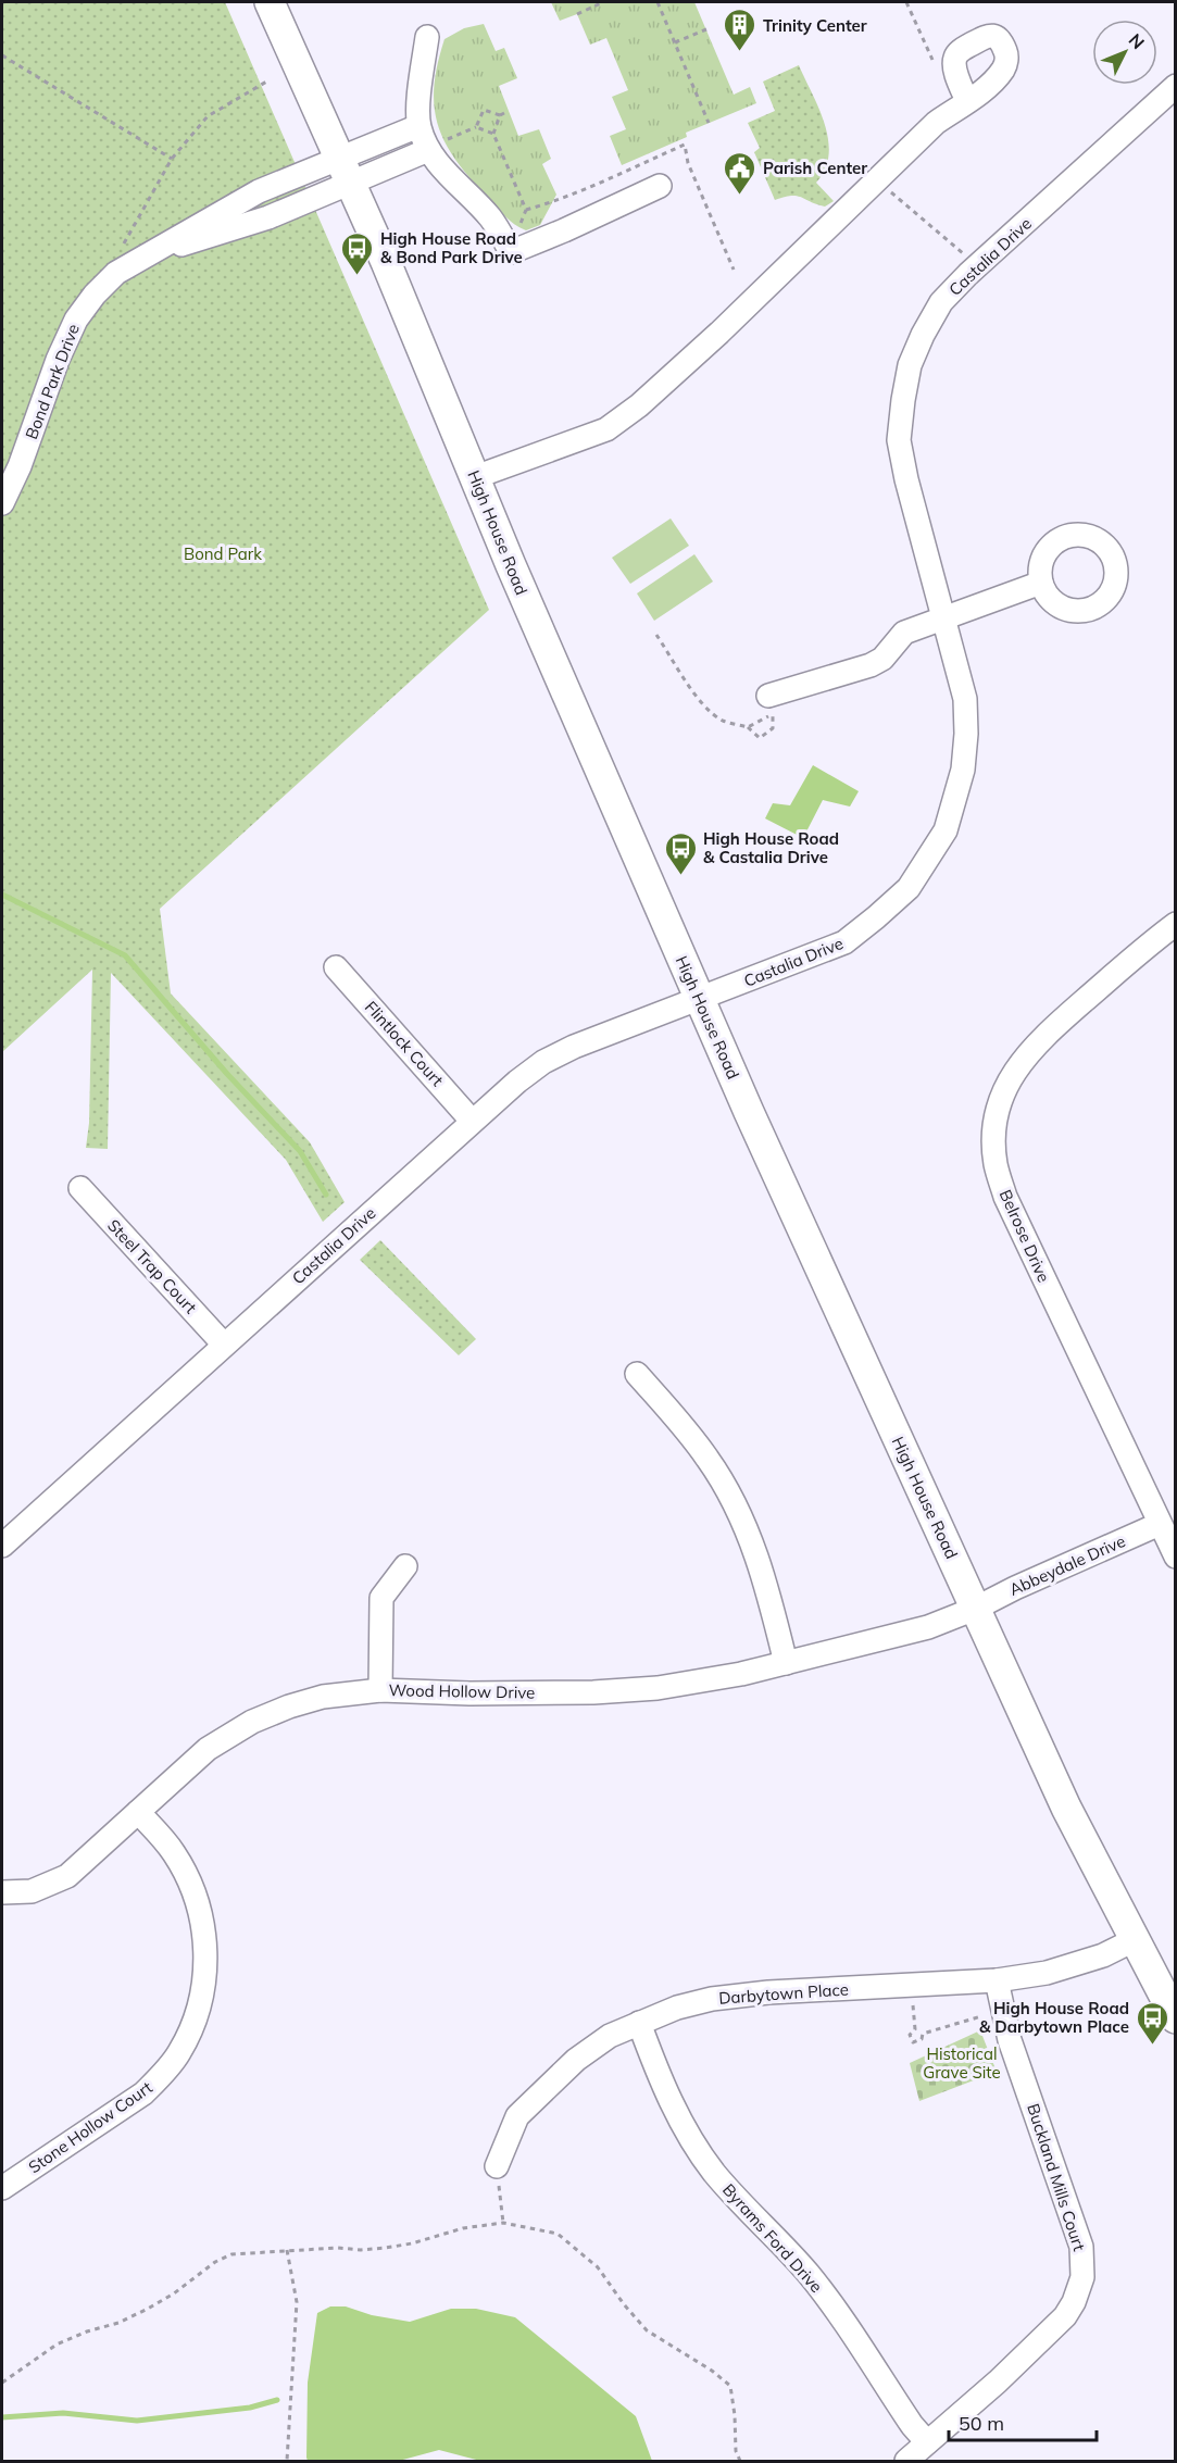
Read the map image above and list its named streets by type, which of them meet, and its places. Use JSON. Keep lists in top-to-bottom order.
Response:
{
  "streets": {
    "main road": ["High House Road"],
    "street": [
      "Castalia Drive",
      "Bond Park Drive",
      "Flintlock Court",
      "Belrose Drive",
      "Steel Trap Court",
      "Abbeydale Drive",
      "Wood Hollow Drive",
      "Darbytown Place",
      "Stone Hollow Court",
      "Buckland Mills Court",
      "Byrams Ford Drive"
    ]
  },
  "crossings": [
    ["Castalia Drive", "High House Road"],
    ["Castalia Drive", "Flintlock Court"],
    ["Castalia Drive", "Steel Trap Court"],
    ["Bond Park Drive", "High House Road"],
    ["High House Road", "Abbeydale Drive"],
    ["High House Road", "Wood Hollow Drive"],
    ["High House Road", "Darbytown Place"],
    ["Belrose Drive", "Abbeydale Drive"],
    ["Abbeydale Drive", "Wood Hollow Drive"],
    ["Wood Hollow Drive", "Stone Hollow Court"],
    ["Darbytown Place", "Buckland Mills Court"],
    ["Darbytown Place", "Byrams Ford Drive"],
    ["Buckland Mills Court", "Byrams Ford Drive"]
  ],
  "parks": ["Bond Park", "Historical Grave Site"],
  "places": {
    "building": ["Trinity Center"],
    "public building": ["Parish Center"],
    "bus stop": ["High House Road & Bond Park Drive", "High House Road & Castalia Drive", "High House Road & Darbytown Place"]
  },
  "scale_bar": "50 m",
  "north": "top right"
}
